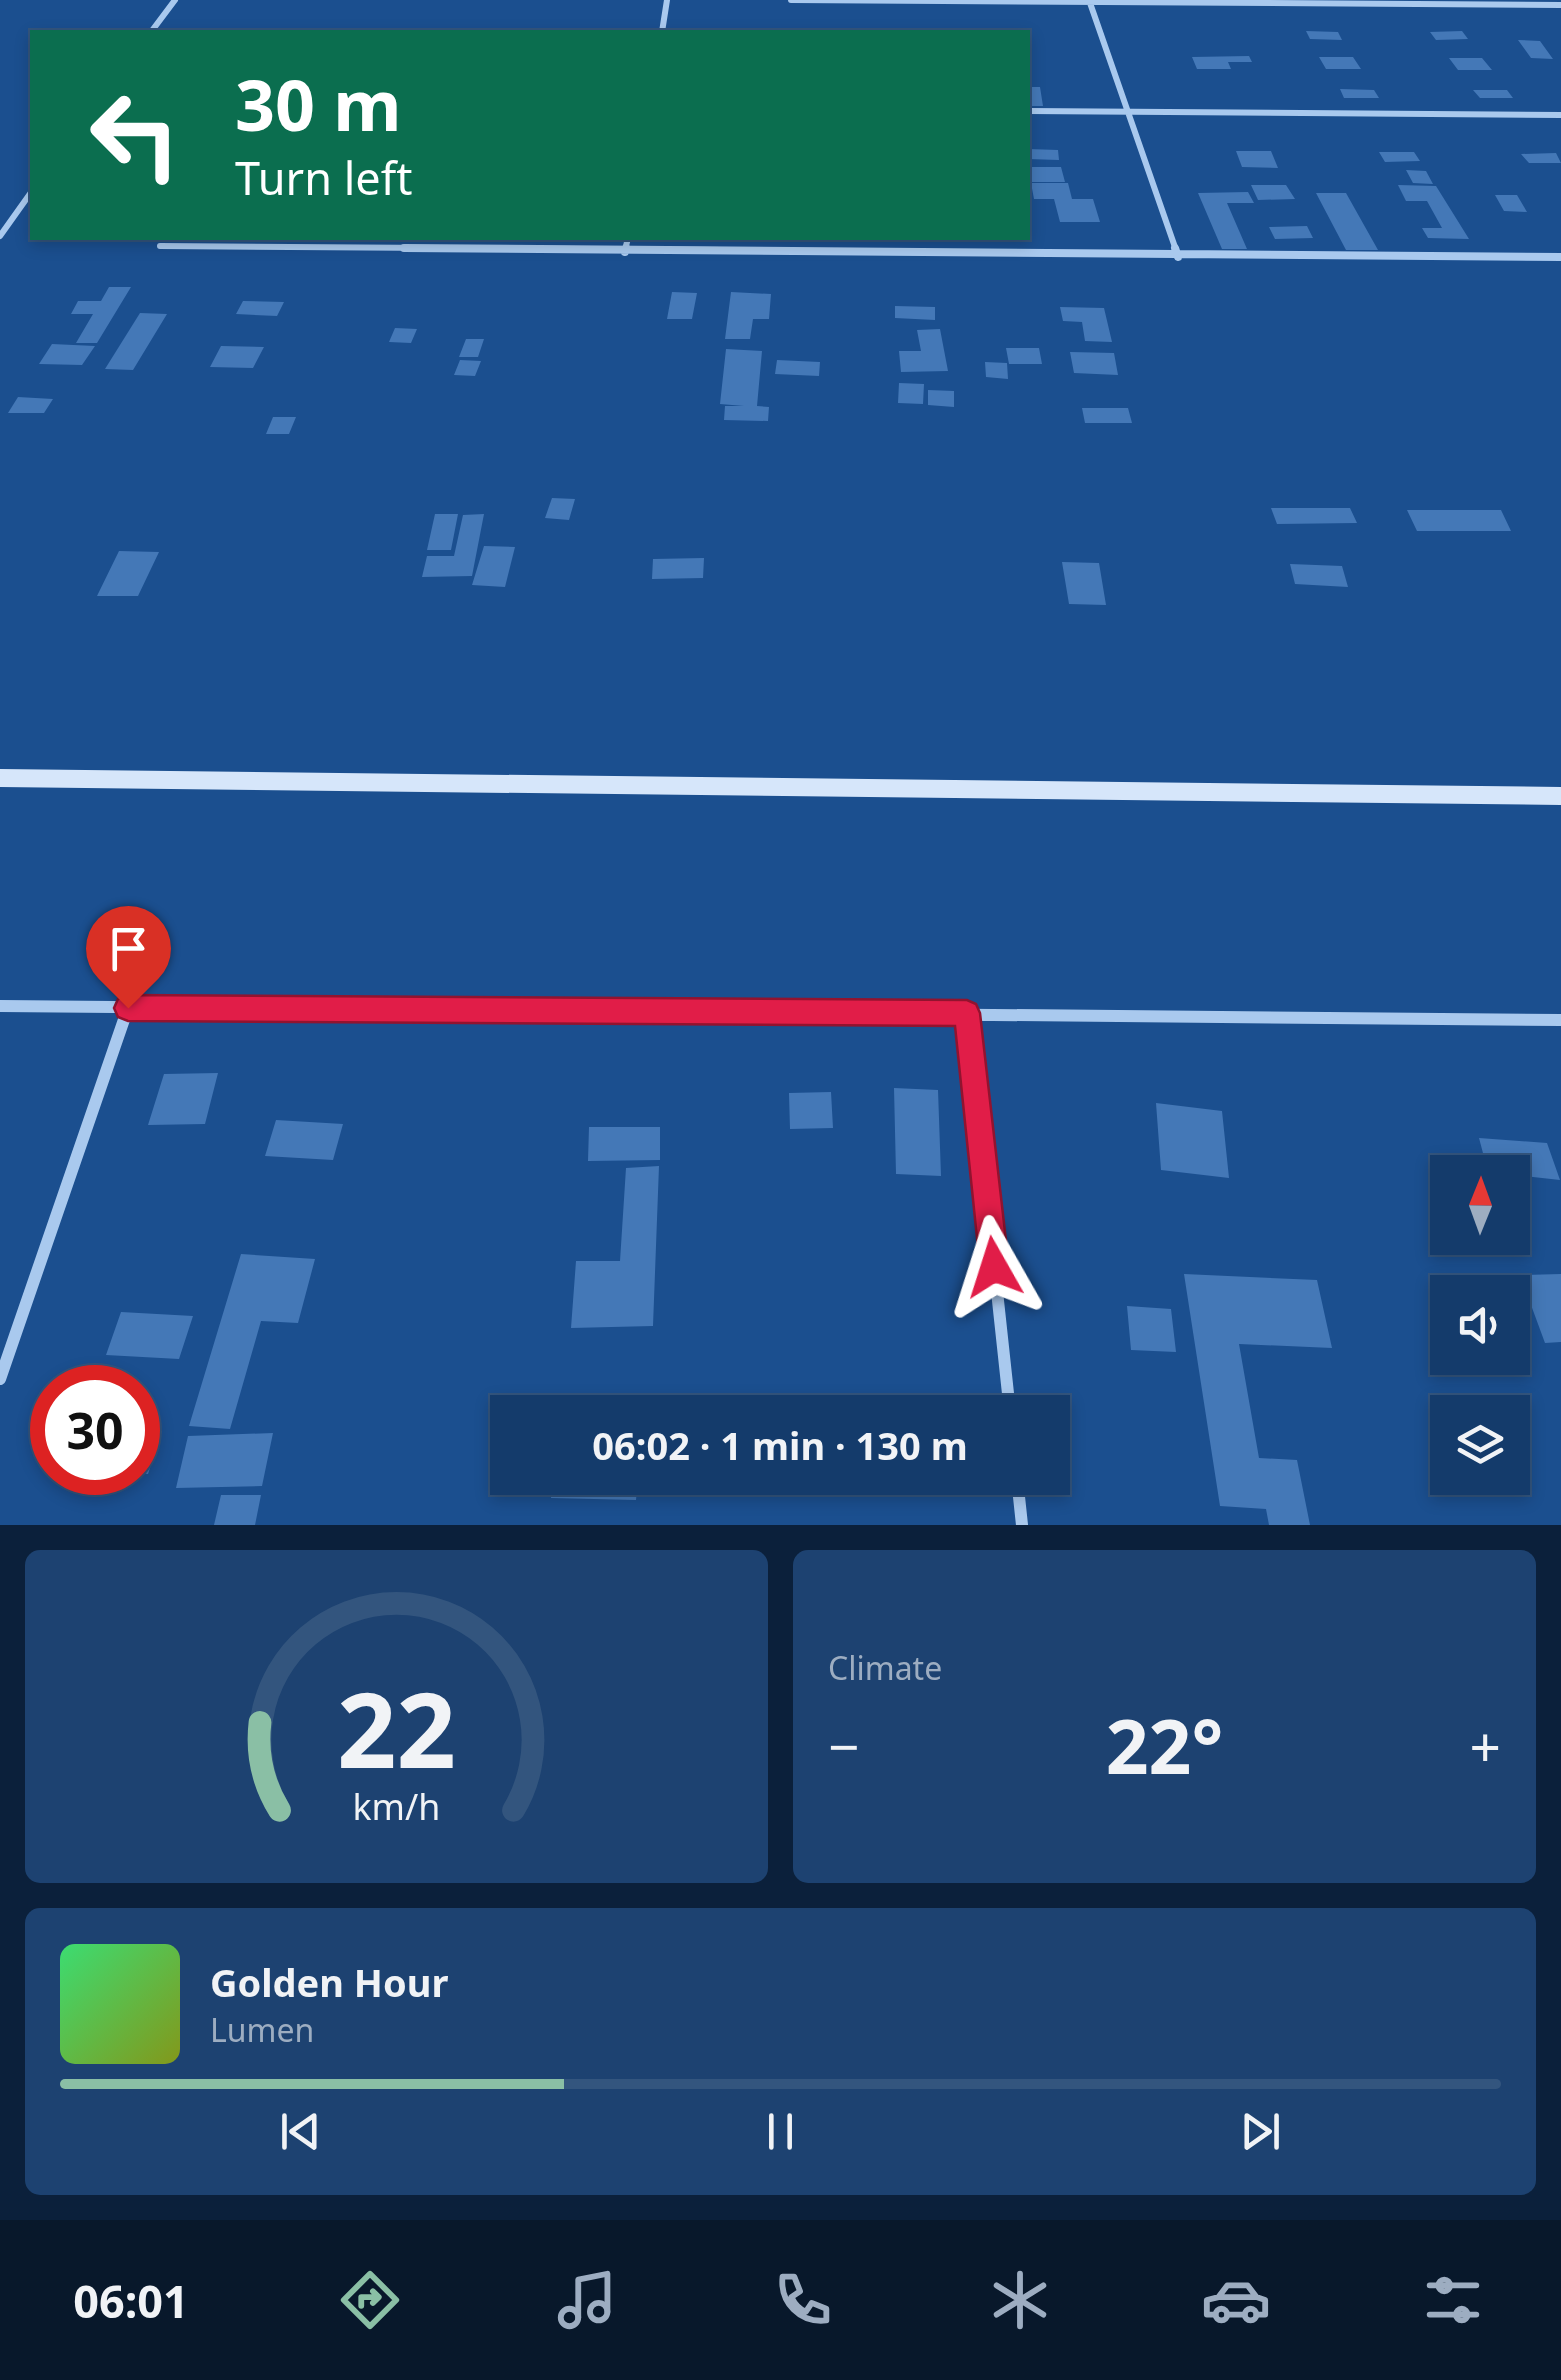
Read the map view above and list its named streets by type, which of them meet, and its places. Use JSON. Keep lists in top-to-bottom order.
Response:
{
  "north": "top",
  "page": {
    "turn": ["30 m", "Turn left"],
    "limit": "30",
    "trip": "06:02 · 1 min · 130 m",
    "tile": "Climate",
    "heat": ["−", "22°", "+"],
    "song": ["Golden Hour", "Lumen"],
    "tabs": "06:01",
    "gauge": ["22", "km/h"]
  }
}
